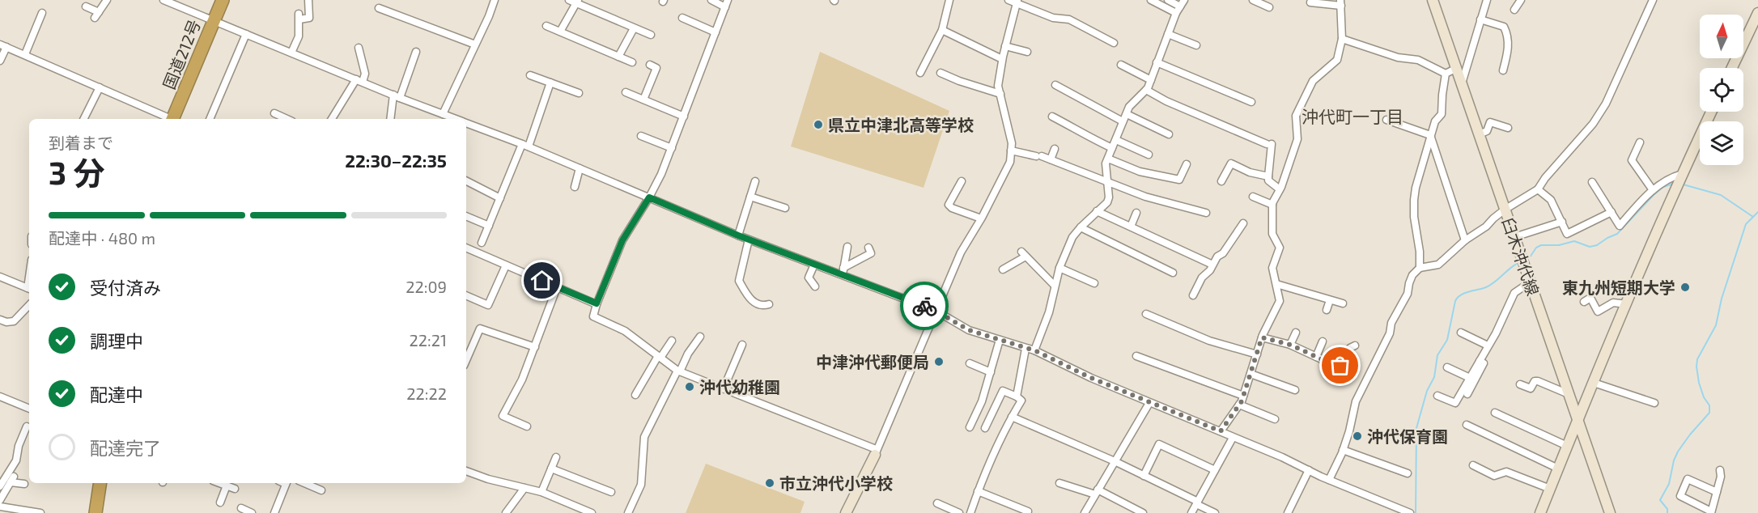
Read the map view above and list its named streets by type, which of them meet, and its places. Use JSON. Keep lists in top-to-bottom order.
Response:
{
  "streets": {
    "highway": ["国道212号"],
    "street": ["臼木沖代線"]
  },
  "districts": ["沖代町一丁目"],
  "places": [
    "県立中津北高等学校",
    "東九州短期大学",
    "中津沖代郵便局",
    "沖代幼稚園",
    "沖代保育園",
    "市立沖代小学校"
  ],
  "north": "top",
  "page": {
    "heading": ["3 分", "到着まで", "22:30–22:35"],
    "bar": "配達中 · 480 m",
    "list": [
      ["受付済み", "22:09"],
      ["調理中", "22:21"],
      ["配達中", "22:22"],
      "配達完了"
    ]
  }
}
